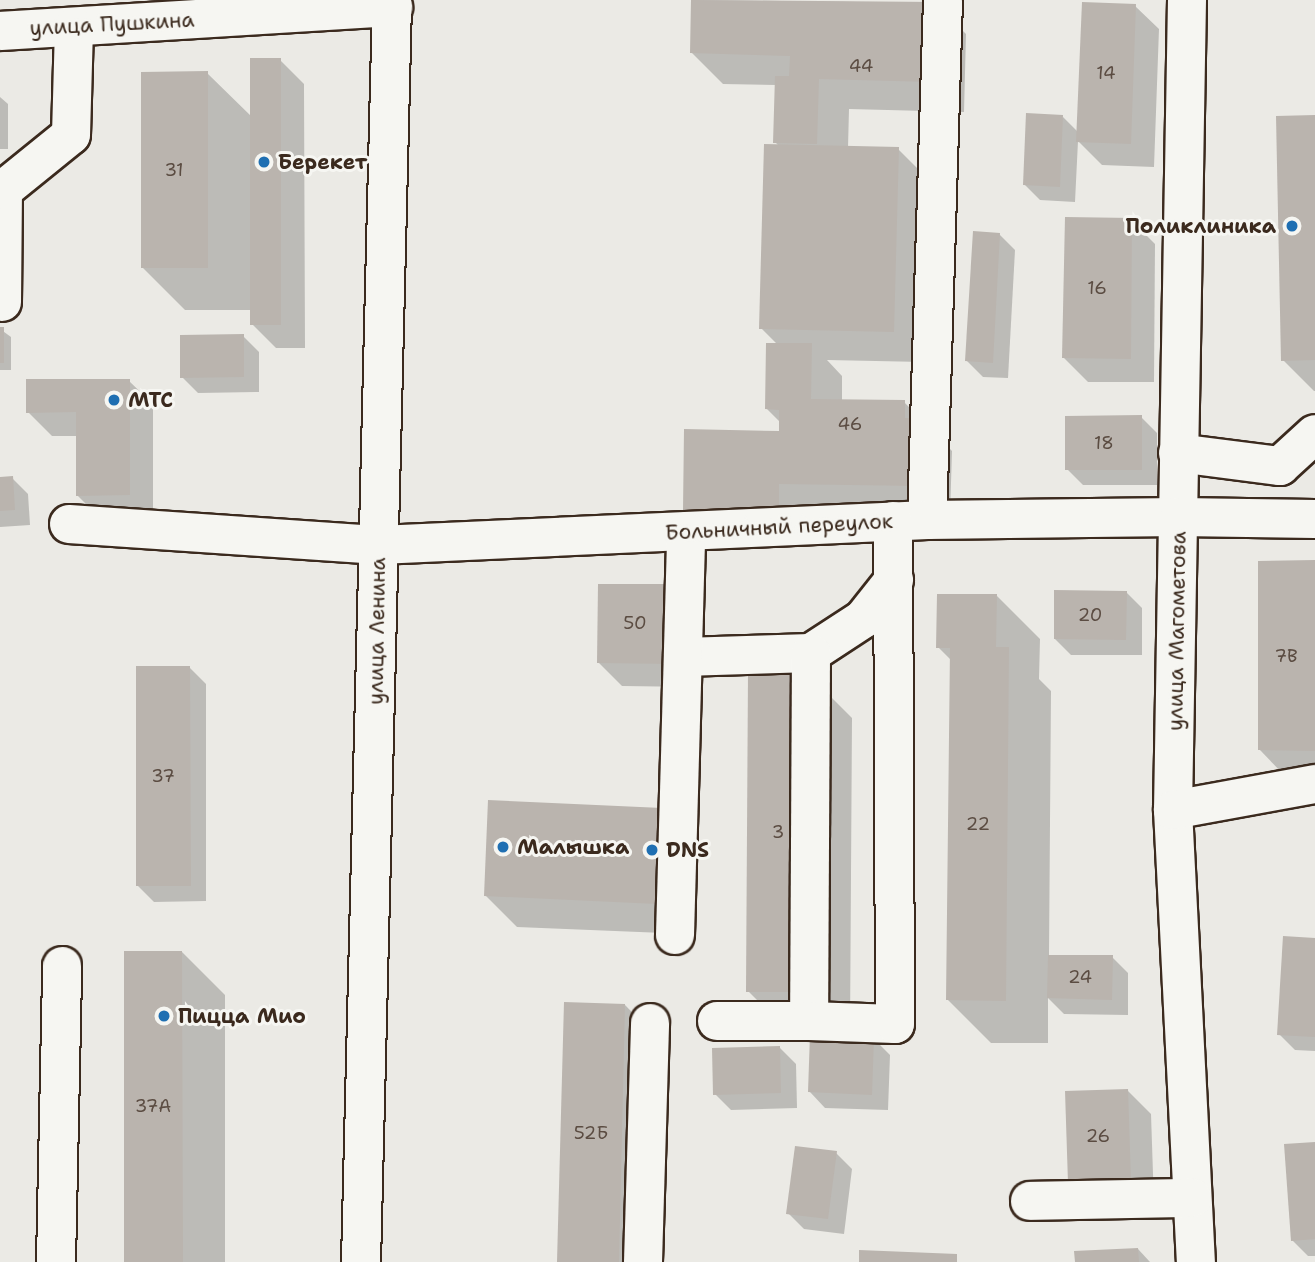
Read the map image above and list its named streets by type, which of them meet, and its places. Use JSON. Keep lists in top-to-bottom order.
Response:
{
  "streets": {
    "street": [
      "улица Пушкина",
      "Больничный переулок",
      "улица Ленина",
      "улица Магометова"
    ]
  },
  "crossings": [
    ["улица Пушкина", "улица Ленина"],
    ["Больничный переулок", "улица Ленина"],
    ["Больничный переулок", "улица Магометова"]
  ],
  "places": [
    "Берекет",
    "Поликлиника",
    "МТС",
    "Малышка",
    "DNS",
    "Пицца Мио"
  ],
  "house_numbers": [
    "44",
    "14",
    "31",
    "16",
    "46",
    "18",
    "20",
    "50",
    "7В",
    "37",
    "22",
    "3",
    "24",
    "37А",
    "52Б",
    "26"
  ]
}
